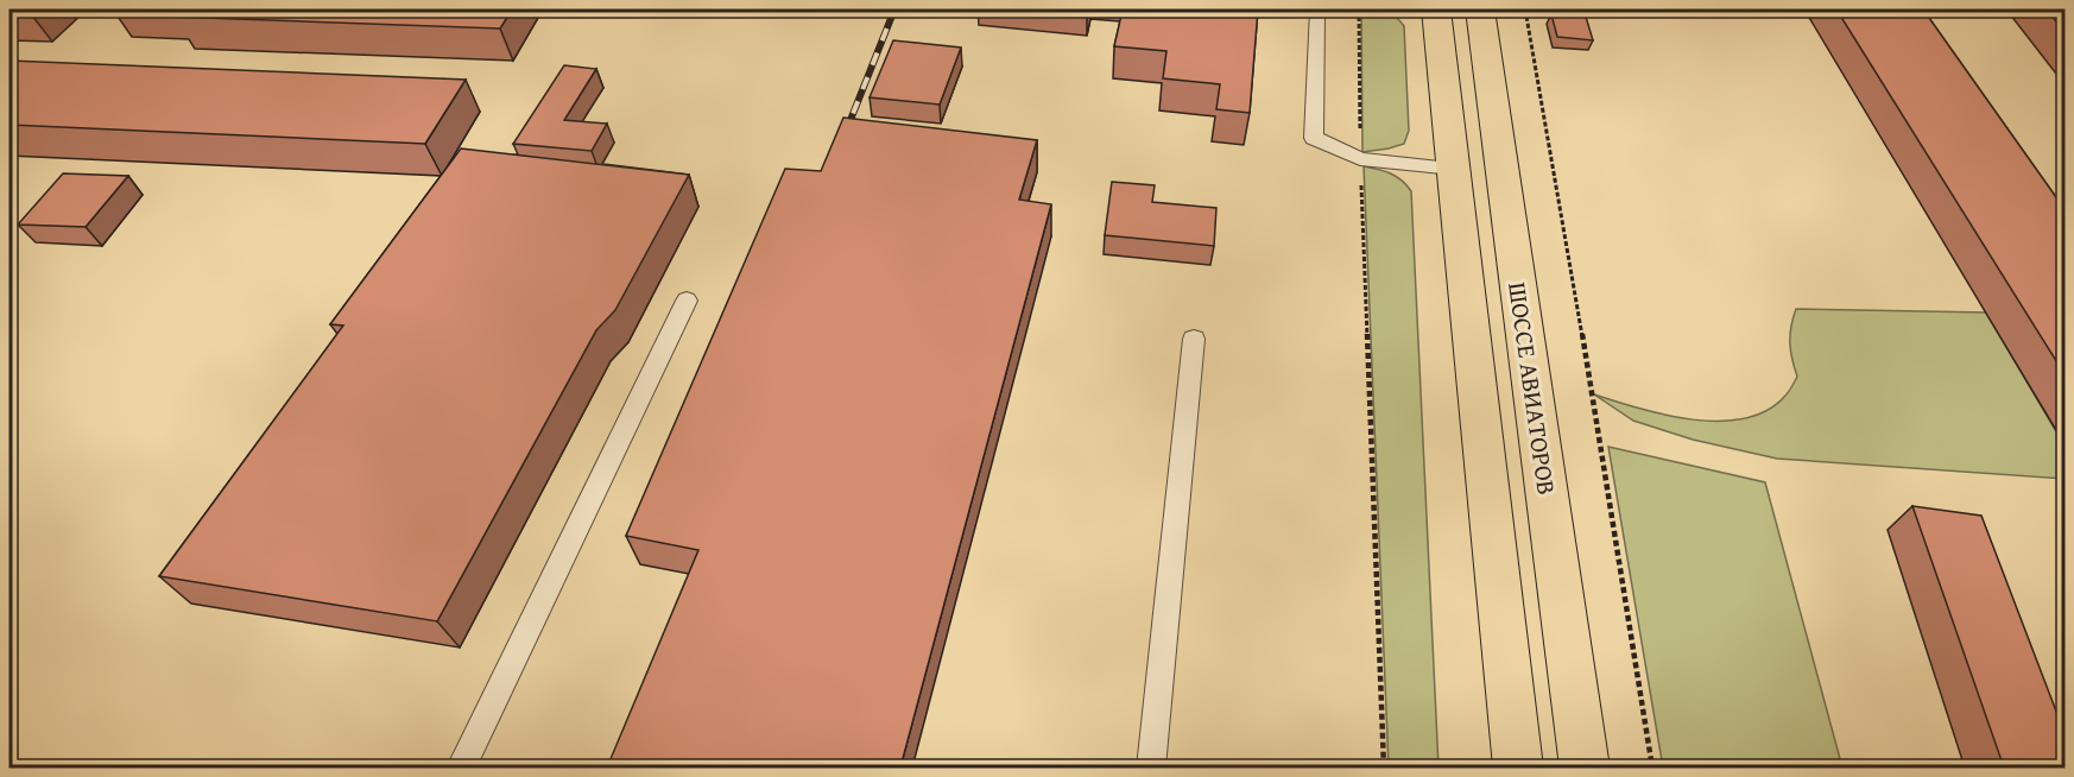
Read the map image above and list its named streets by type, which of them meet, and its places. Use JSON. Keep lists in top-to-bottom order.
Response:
{
  "streets": {
    "main road": ["ШОССЕ АВИАТОРОВ"]
  }
}
